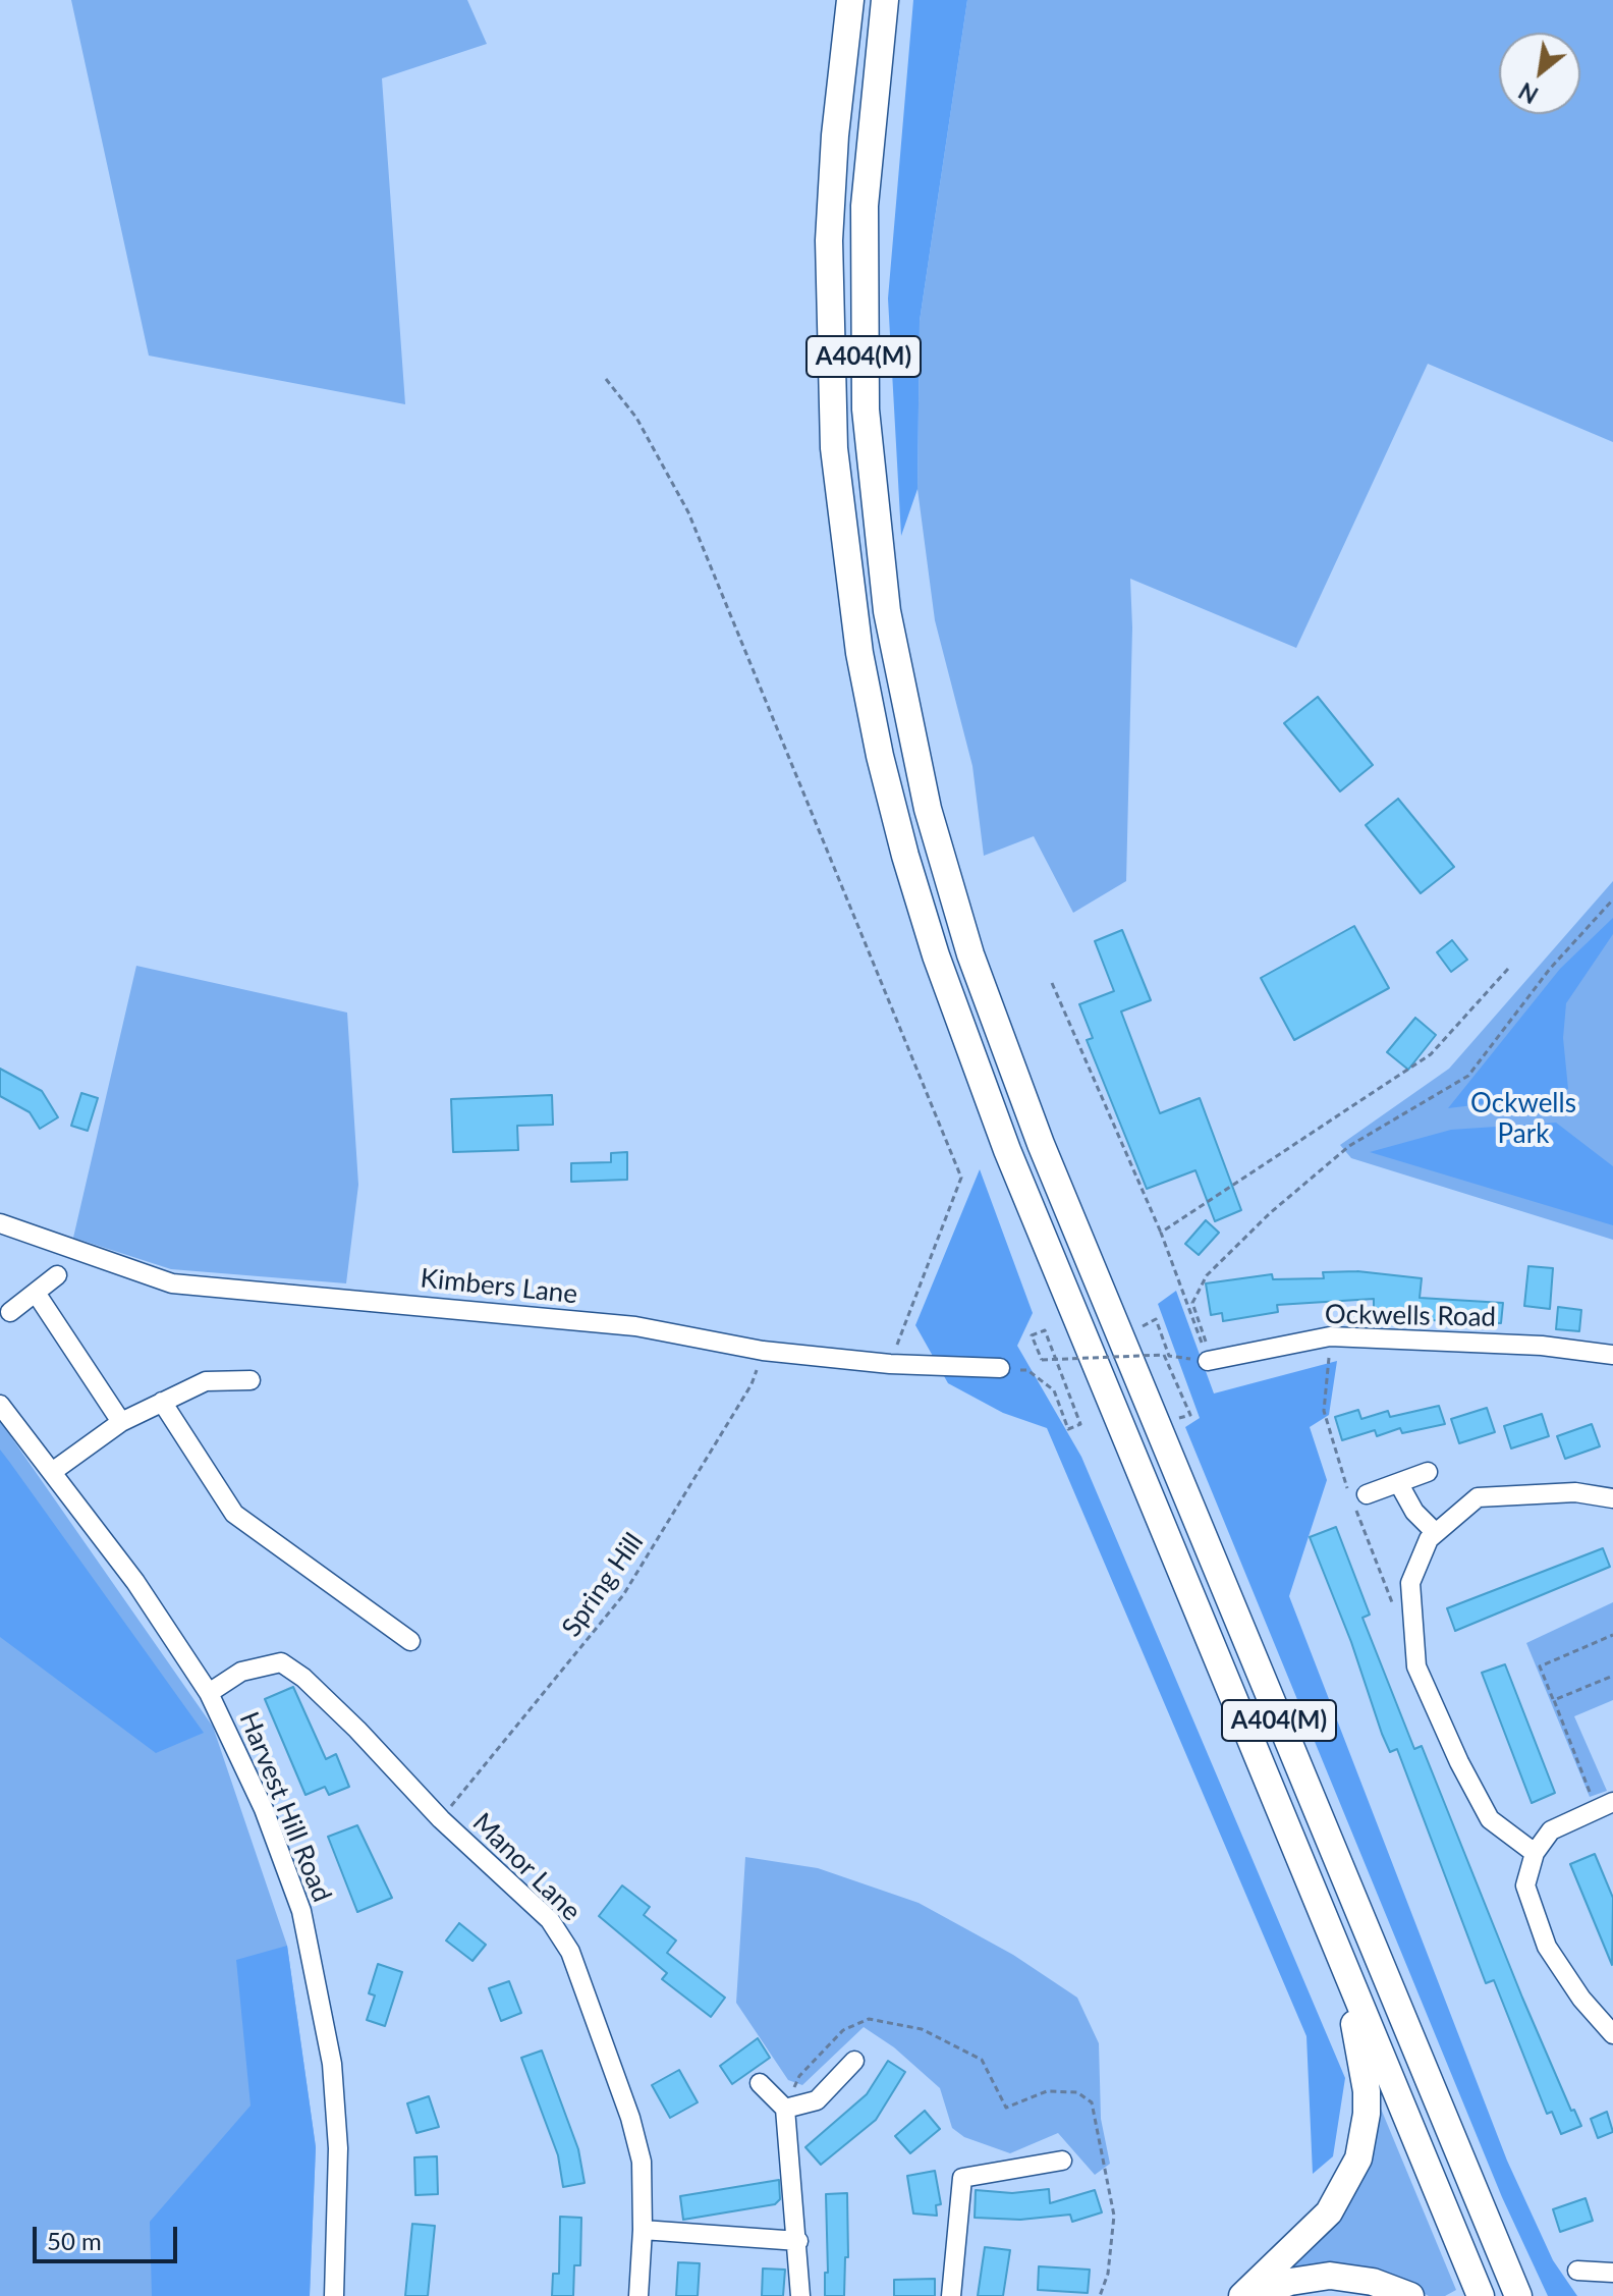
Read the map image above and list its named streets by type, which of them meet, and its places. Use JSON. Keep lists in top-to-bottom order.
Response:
{
  "streets": {
    "highway": ["A404(M)"],
    "street": [
      "Kimbers Lane",
      "Ockwells Road",
      "Harvest Hill Road",
      "Manor Lane"
    ],
    "path": ["Spring Hill"]
  },
  "crossings": [
    ["Kimbers Lane", "Spring Hill"],
    ["Spring Hill", "Manor Lane"],
    ["Harvest Hill Road", "Manor Lane"]
  ],
  "parks": ["Ockwells Park"],
  "scale_bar": "50 m",
  "north": "bottom left"
}
